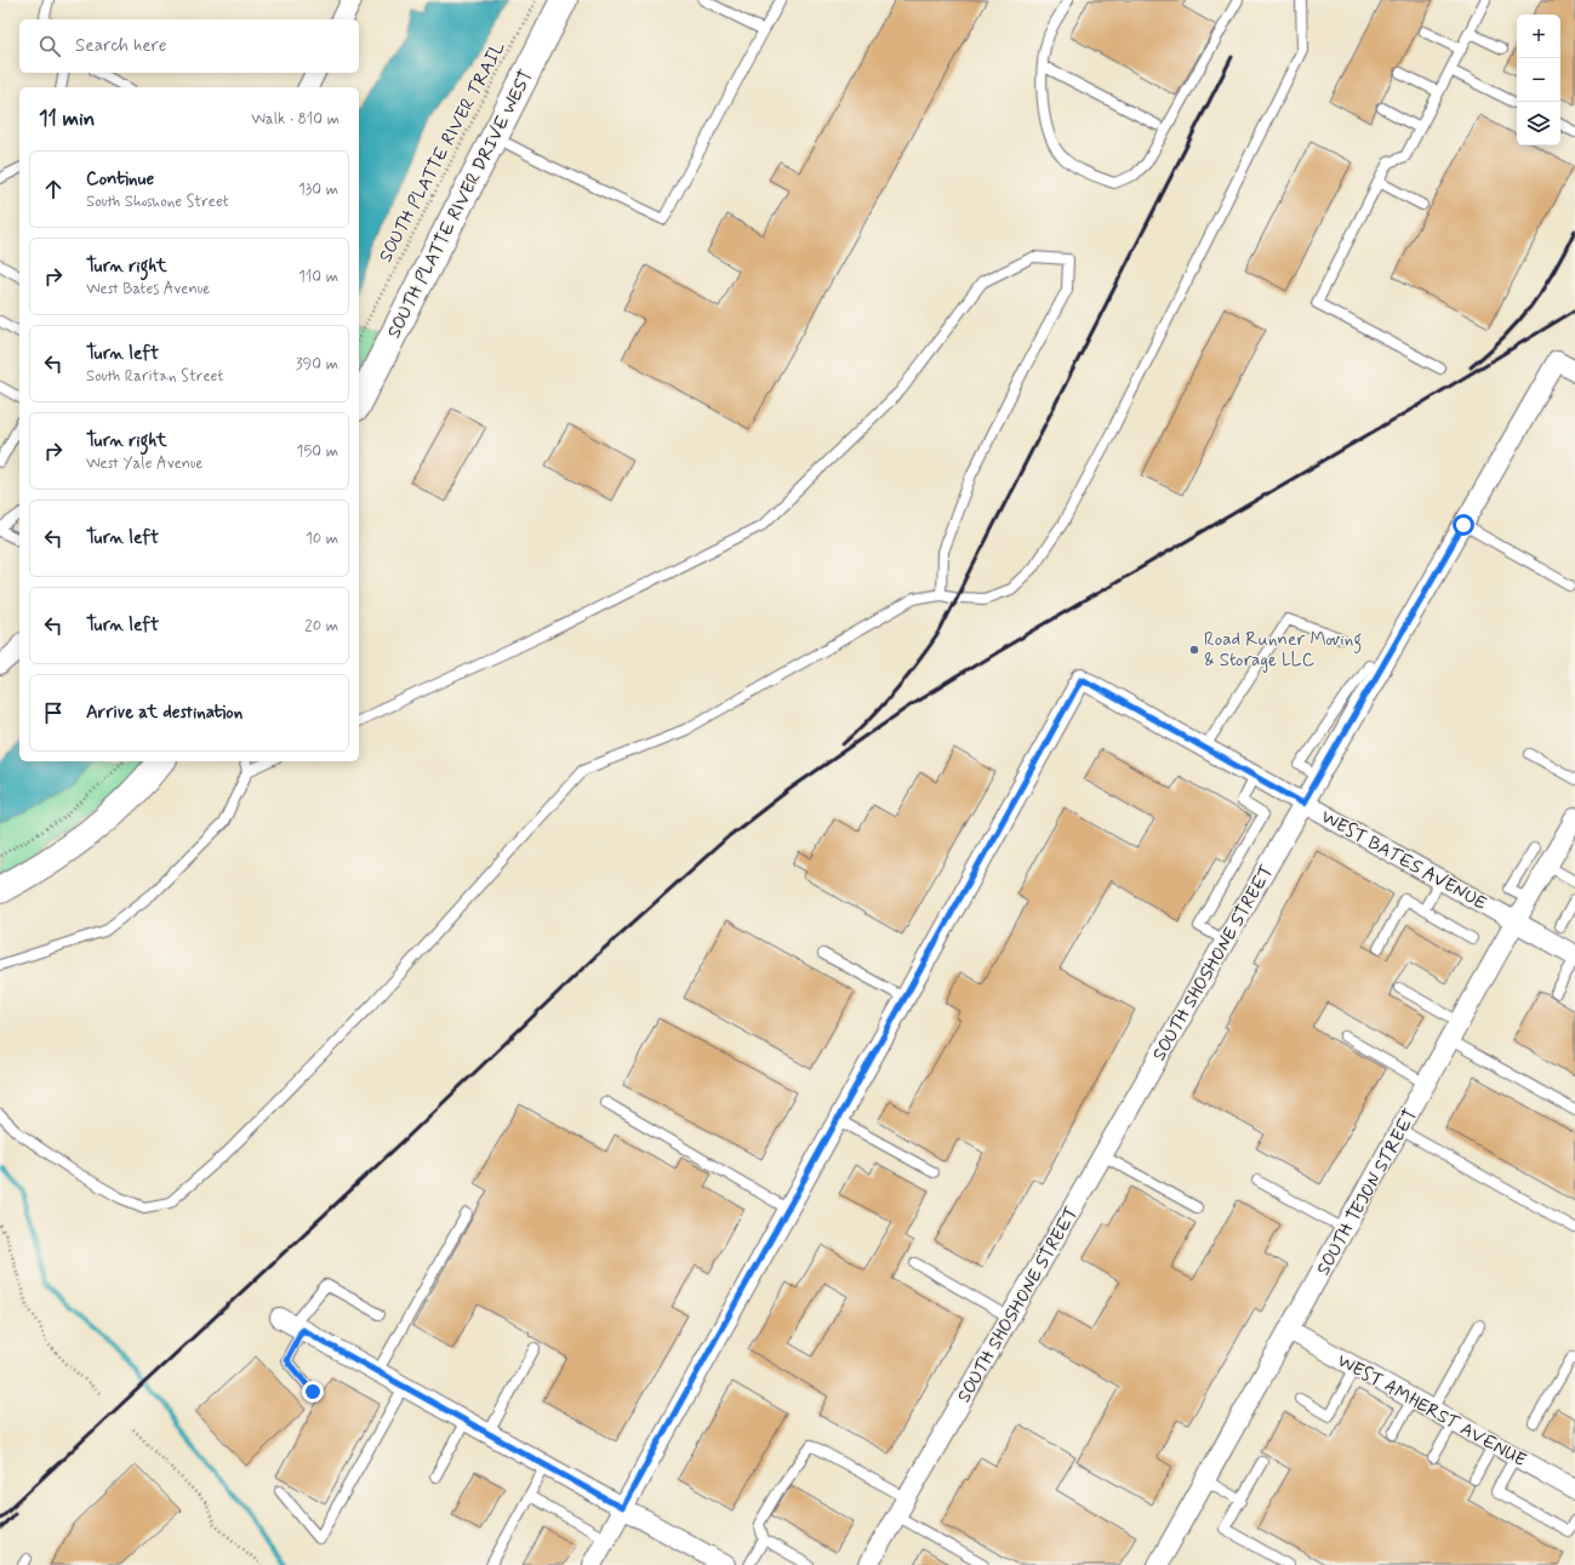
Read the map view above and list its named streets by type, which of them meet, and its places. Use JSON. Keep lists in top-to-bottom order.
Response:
{
  "streets": {
    "street": [
      "SOUTH PLATTE RIVER DRIVE WEST",
      "WEST BATES AVENUE",
      "SOUTH SHOSHONE STREET",
      "SOUTH TEJON STREET",
      "WEST AMHERST AVENUE"
    ],
    "path": ["SOUTH PLATTE RIVER TRAIL"]
  },
  "crossings": [
    ["WEST BATES AVENUE", "SOUTH SHOSHONE STREET"],
    ["WEST BATES AVENUE", "SOUTH TEJON STREET"],
    ["SOUTH TEJON STREET", "WEST AMHERST AVENUE"]
  ],
  "places": ["Road Runner Moving & Storage LLC"],
  "page": {
    "map_buttons": ["+", "−"],
    "search": "Search here",
    "heading": ["11 min", "Walk · 810 m"],
    "list": [
      ["Continue", "South Shoshone Street", "130 m"],
      ["Turn right", "West Bates Avenue", "110 m"],
      ["Turn left", "South Raritan Street", "390 m"],
      ["Turn right", "West Yale Avenue", "150 m"],
      ["Turn left", "10 m"],
      ["Turn left", "20 m"],
      "Arrive at destination"
    ]
  }
}
